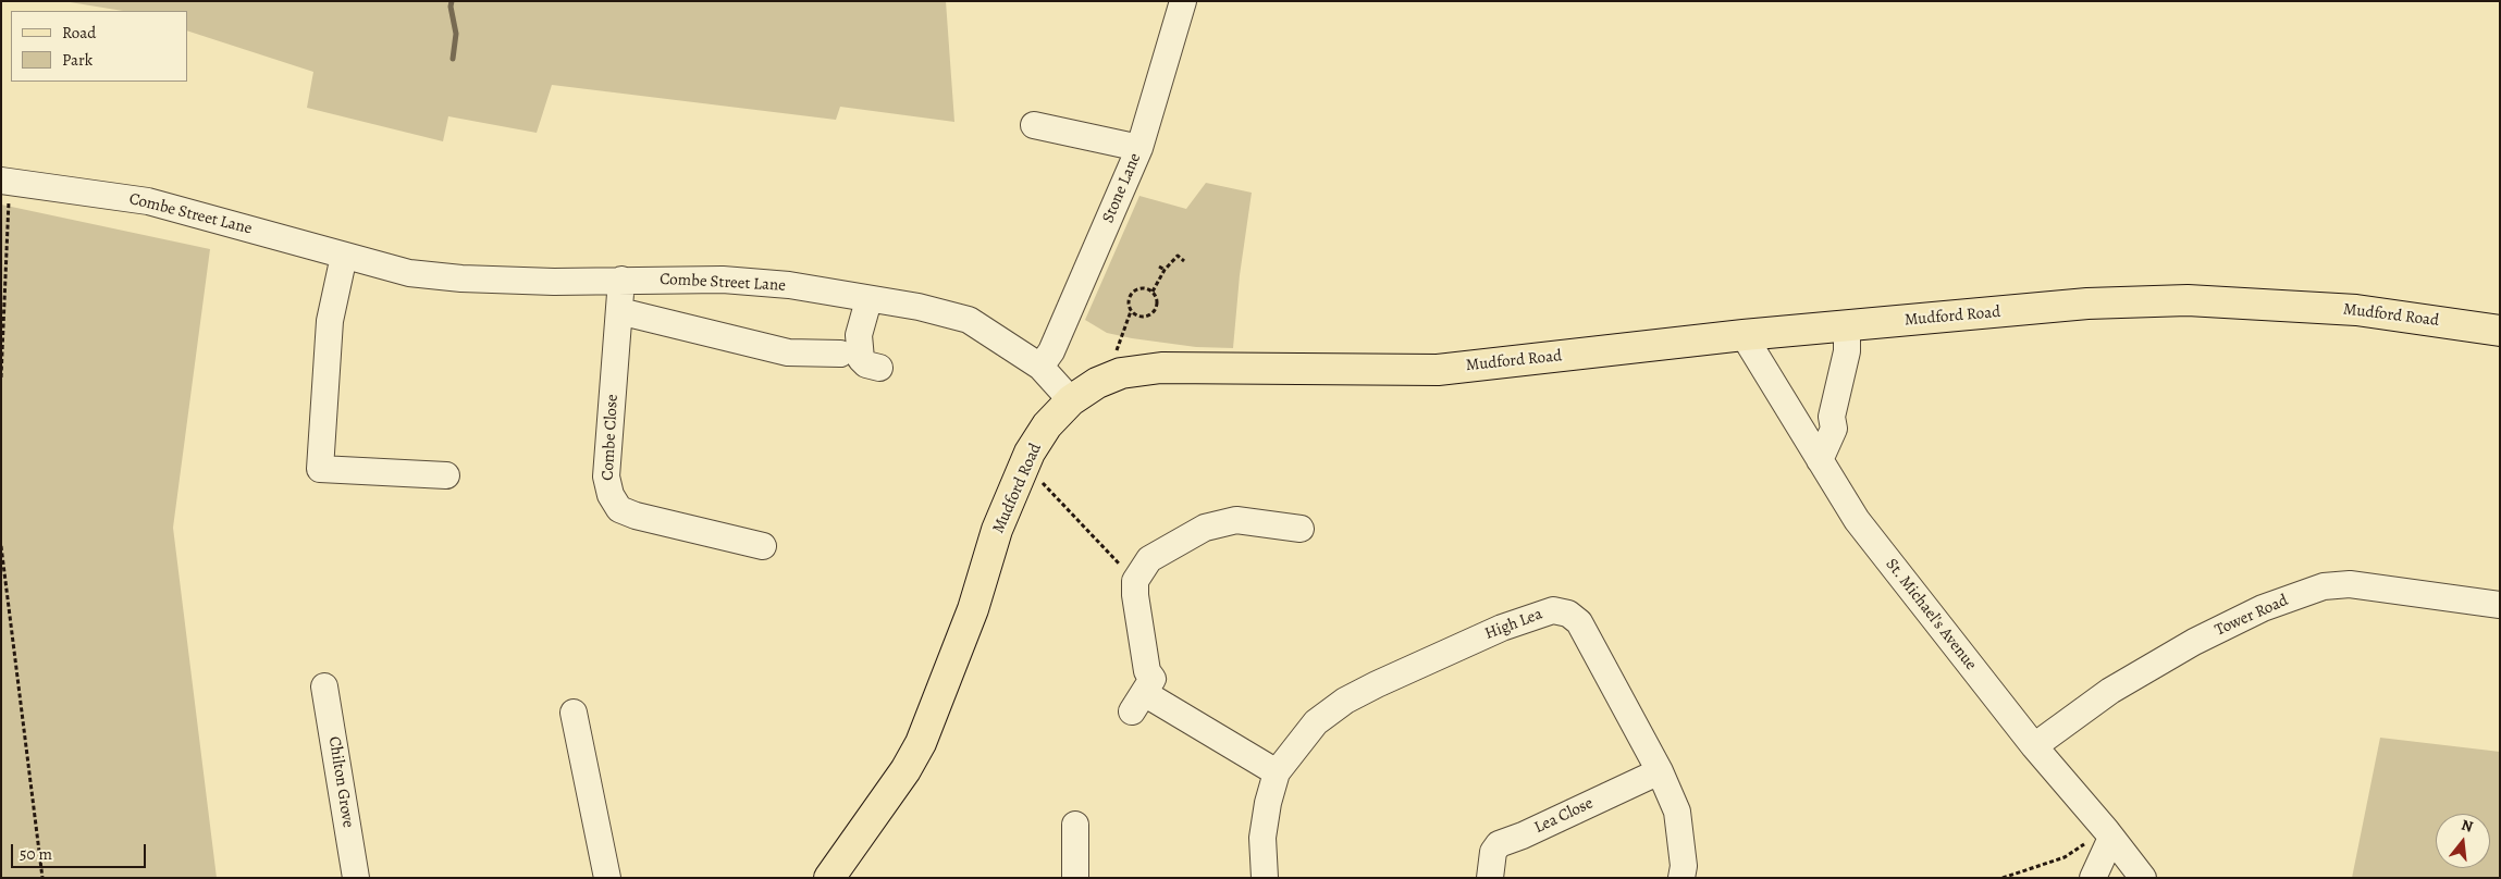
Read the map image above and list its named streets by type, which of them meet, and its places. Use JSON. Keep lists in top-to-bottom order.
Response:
{
  "streets": {
    "main road": ["Mudford Road"],
    "street": [
      "Stone Lane",
      "Combe Street Lane",
      "Combe Close",
      "St. Michael's Avenue",
      "Tower Road",
      "High Lea",
      "Chilton Grove",
      "Lea Close"
    ]
  },
  "crossings": [
    ["Stone Lane", "Combe Street Lane"],
    ["Combe Street Lane", "Mudford Road"],
    ["Combe Street Lane", "Combe Close"],
    ["Mudford Road", "St. Michael's Avenue"],
    ["St. Michael's Avenue", "Tower Road"],
    ["High Lea", "Lea Close"]
  ],
  "legend": ["Road", "Park"],
  "scale_bar": "50 m",
  "north": "top"
}
